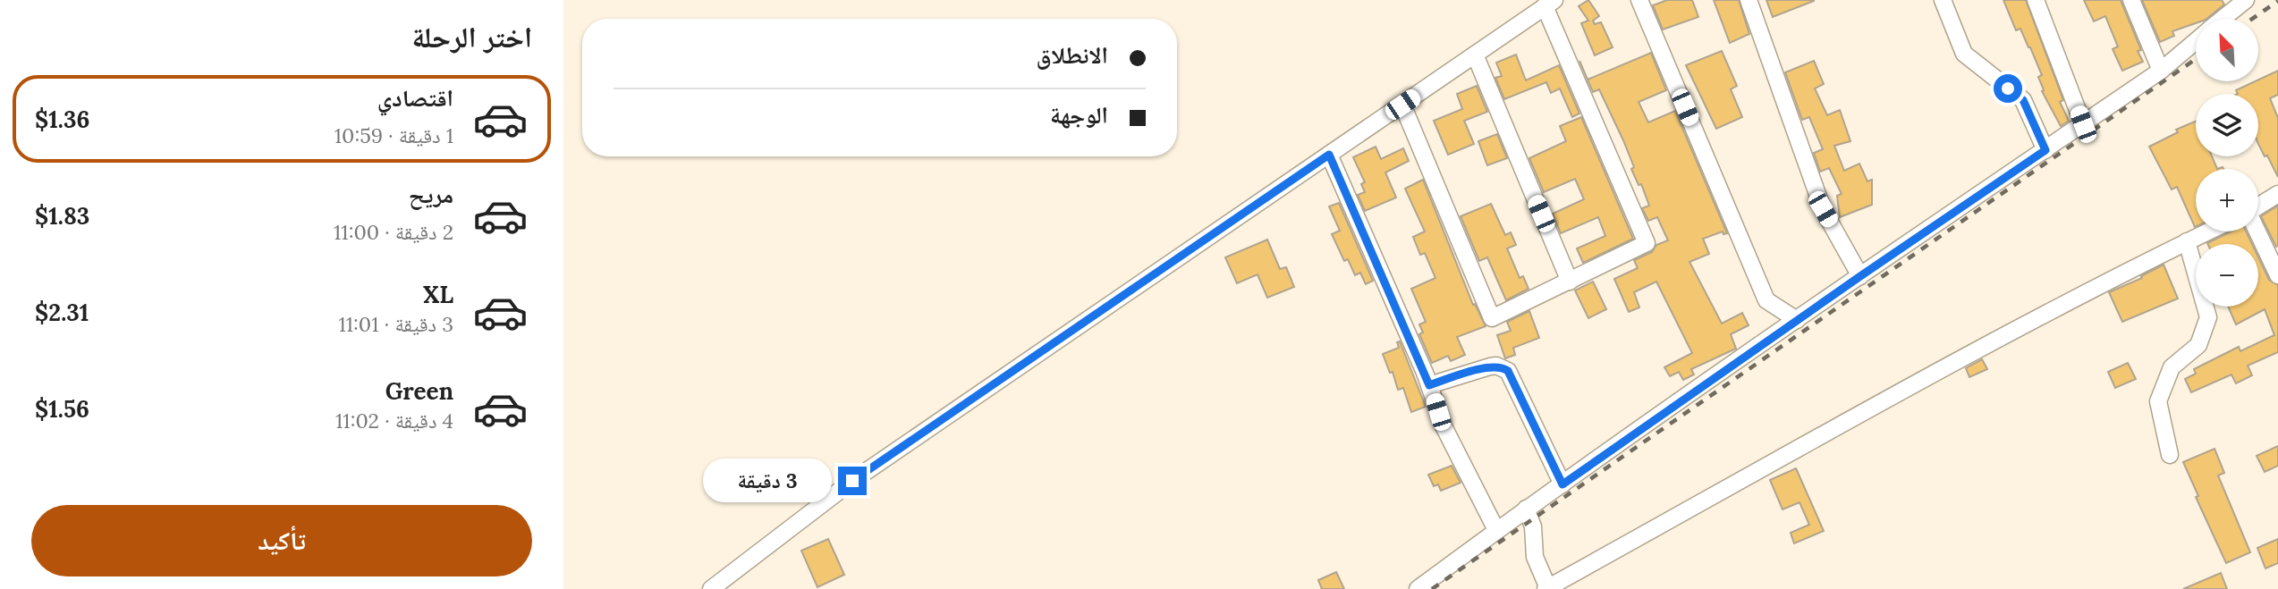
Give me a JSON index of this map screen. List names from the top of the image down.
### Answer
{
  "north": "top left",
  "page": {
    "heading": "اختر الرحلة",
    "map_buttons": ["+", "−"],
    "banner": ["الانطلاق", "الوجهة"],
    "list": [
      {
        "name": "اقتصادي",
        "note": "1 دقيقة · 10:59",
        "value": "$1.36"
      },
      {
        "name": "مريح",
        "note": "2 دقيقة · 11:00",
        "value": "$1.83"
      },
      {
        "name": "XL",
        "note": "3 دقيقة · 11:01",
        "value": "$2.31"
      },
      {
        "name": "Green",
        "note": "4 دقيقة · 11:02",
        "value": "$1.56"
      }
    ],
    "bubble": "3 دقيقة",
    "buttons": "تأكيد"
  }
}
